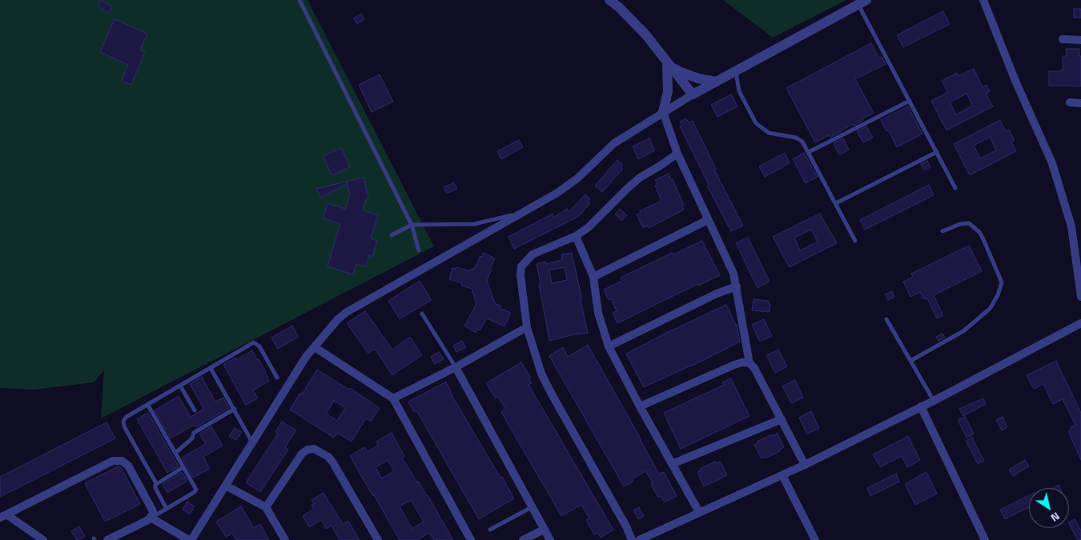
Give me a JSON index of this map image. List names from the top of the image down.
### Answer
{
  "north": "bottom right"
}
